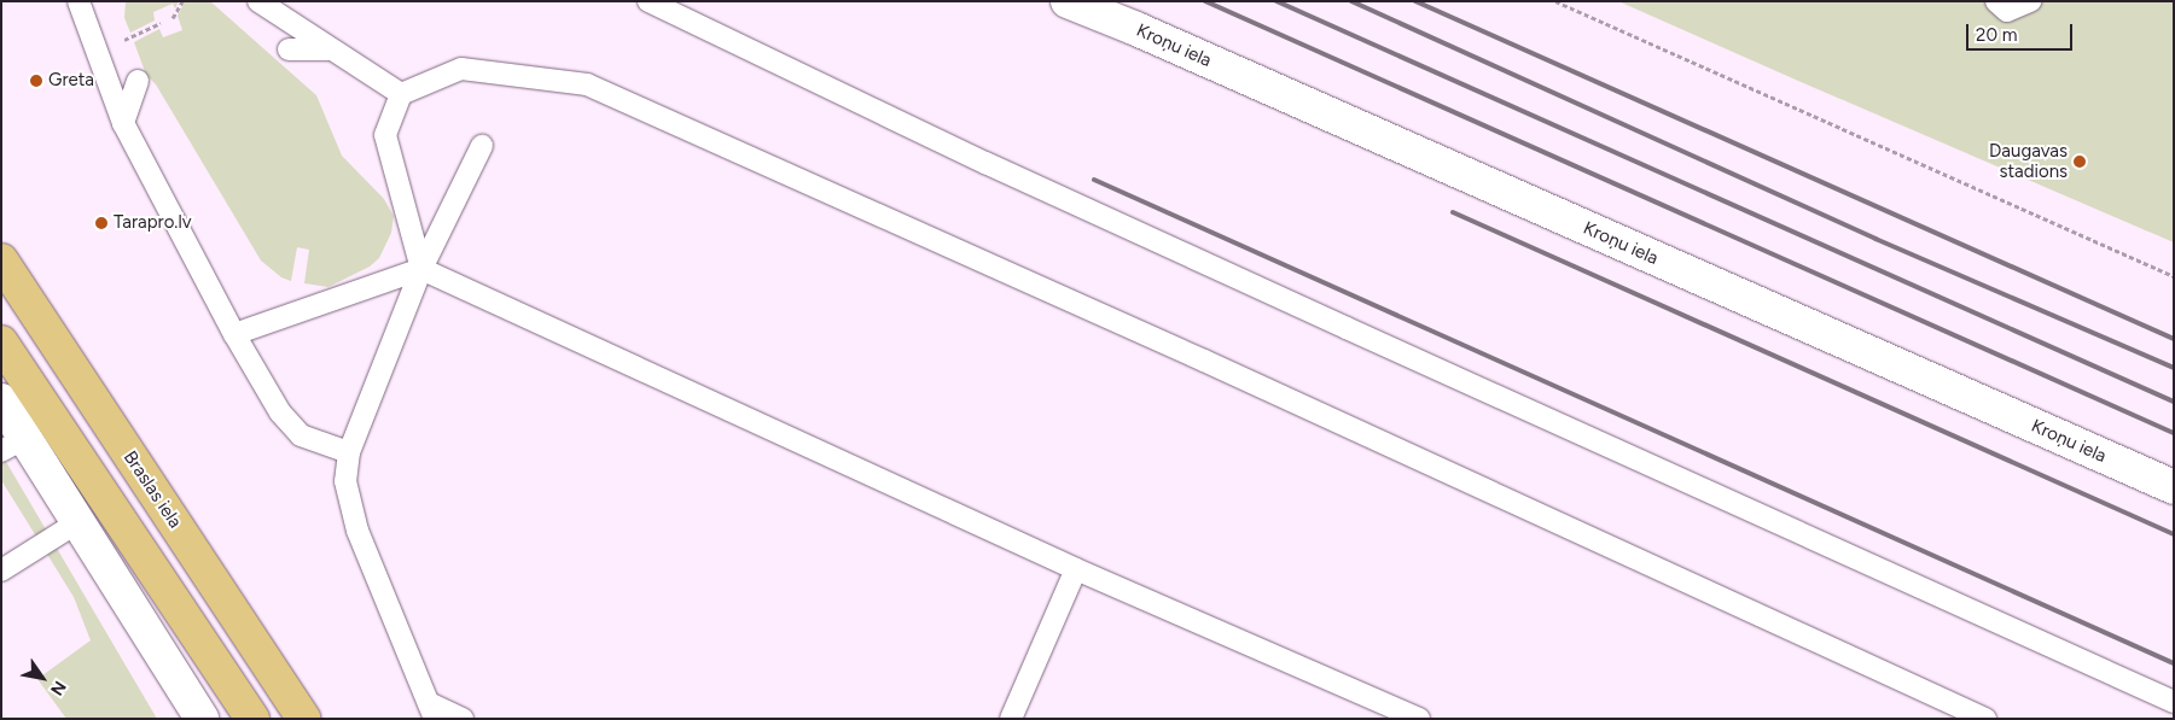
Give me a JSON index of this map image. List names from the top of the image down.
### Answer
{
  "streets": {
    "main road": ["Braslas iela"],
    "street": ["Kroņu iela"]
  },
  "places": ["Greta", "Daugavas stadions", "Tarapro.lv"],
  "scale_bar": "20 m",
  "north": "bottom right"
}
